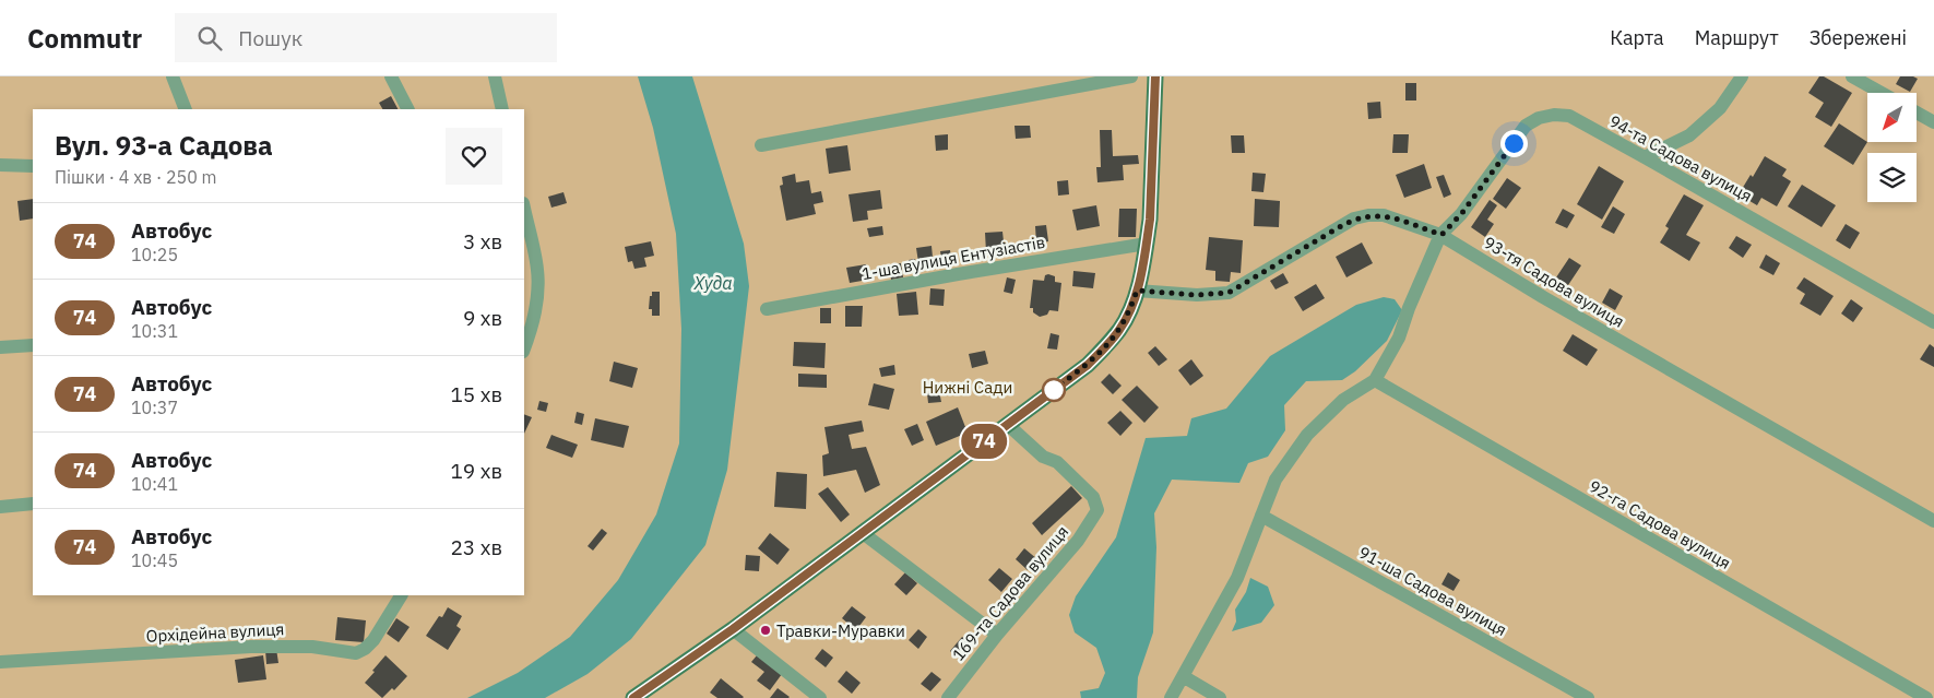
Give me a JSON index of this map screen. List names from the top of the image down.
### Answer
{
  "streets": {
    "street": [
      "94-та Садова вулиця",
      "1-ша вулиця Ентузіастів",
      "93-тя Садова вулиця",
      "92-га Садова вулиця",
      "91-ша Садова вулиця",
      "169-та Садова вулиця",
      "Орхідейна вулиця"
    ]
  },
  "crossings": [
    ["94-та Садова вулиця", "93-тя Садова вулиця"],
    ["94-та Садова вулиця", "92-га Садова вулиця"]
  ],
  "water": ["Худа"],
  "parks": ["Нижні Сади"],
  "places": ["Травки-Муравки"],
  "lines": ["bus line 74"],
  "north": "bottom left",
  "page": {
    "header": "Commutr",
    "search": "Пошук",
    "nav": ["Карта", "Маршрут", "Збережені"],
    "on_map": "74",
    "heading": ["Вул. 93-а Садова", "Пішки · 4 хв · 250 m"],
    "list": [
      {
        "mark": "74",
        "name": "Автобус",
        "note": "10:25",
        "value": "3 хв"
      },
      {
        "mark": "74",
        "name": "Автобус",
        "note": "10:31",
        "value": "9 хв"
      },
      {
        "mark": "74",
        "name": "Автобус",
        "note": "10:37",
        "value": "15 хв"
      },
      {
        "mark": "74",
        "name": "Автобус",
        "note": "10:41",
        "value": "19 хв"
      },
      {
        "mark": "74",
        "name": "Автобус",
        "note": "10:45",
        "value": "23 хв"
      }
    ]
  }
}
